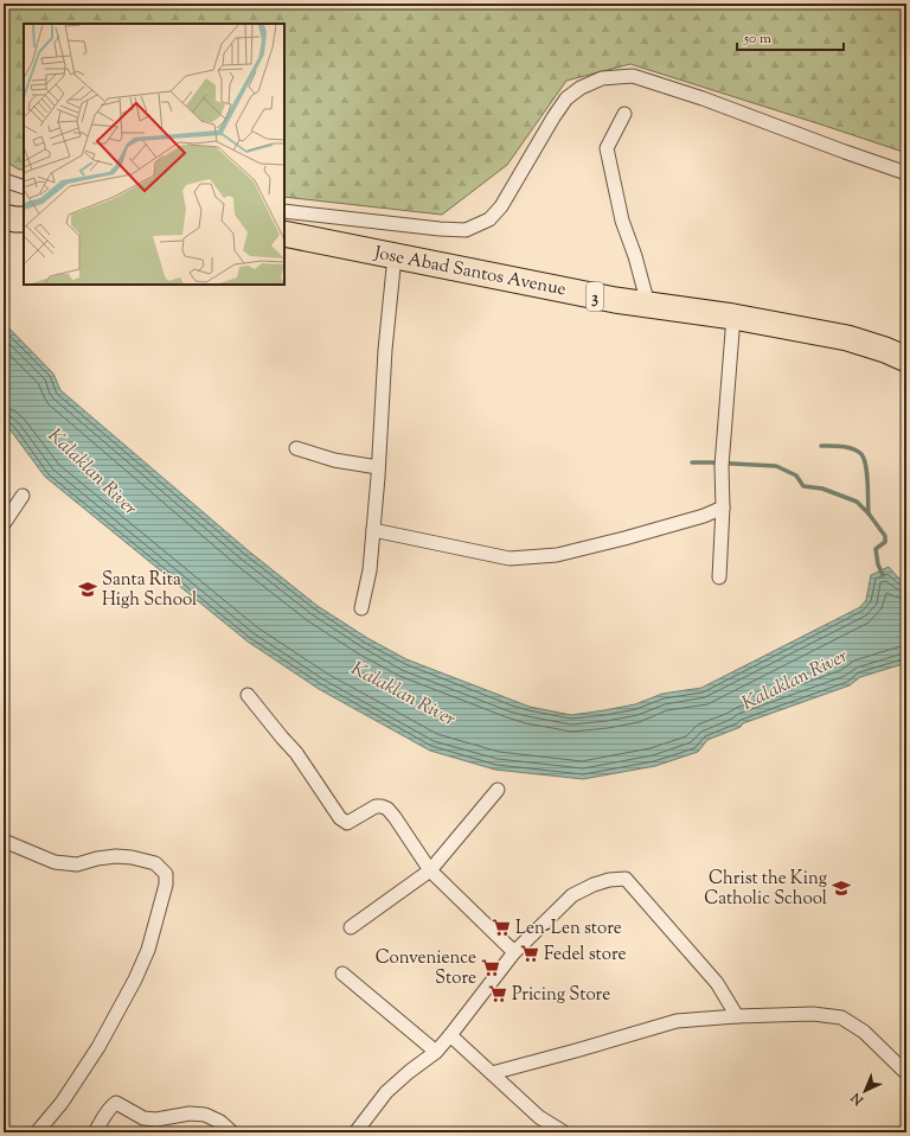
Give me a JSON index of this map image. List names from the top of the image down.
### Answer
{
  "streets": {
    "highway": ["Jose Abad Santos Avenue", "3"]
  },
  "water": ["Kalaklan River"],
  "places": {
    "school or university": ["Santa Rita High School", "Christ the King Catholic School"],
    "supermarket": [
      "Len-Len store",
      "Fedel store",
      "Convenience Store",
      "Pricing Store"
    ]
  },
  "scale_bar": "50 m",
  "north": "bottom left"
}
